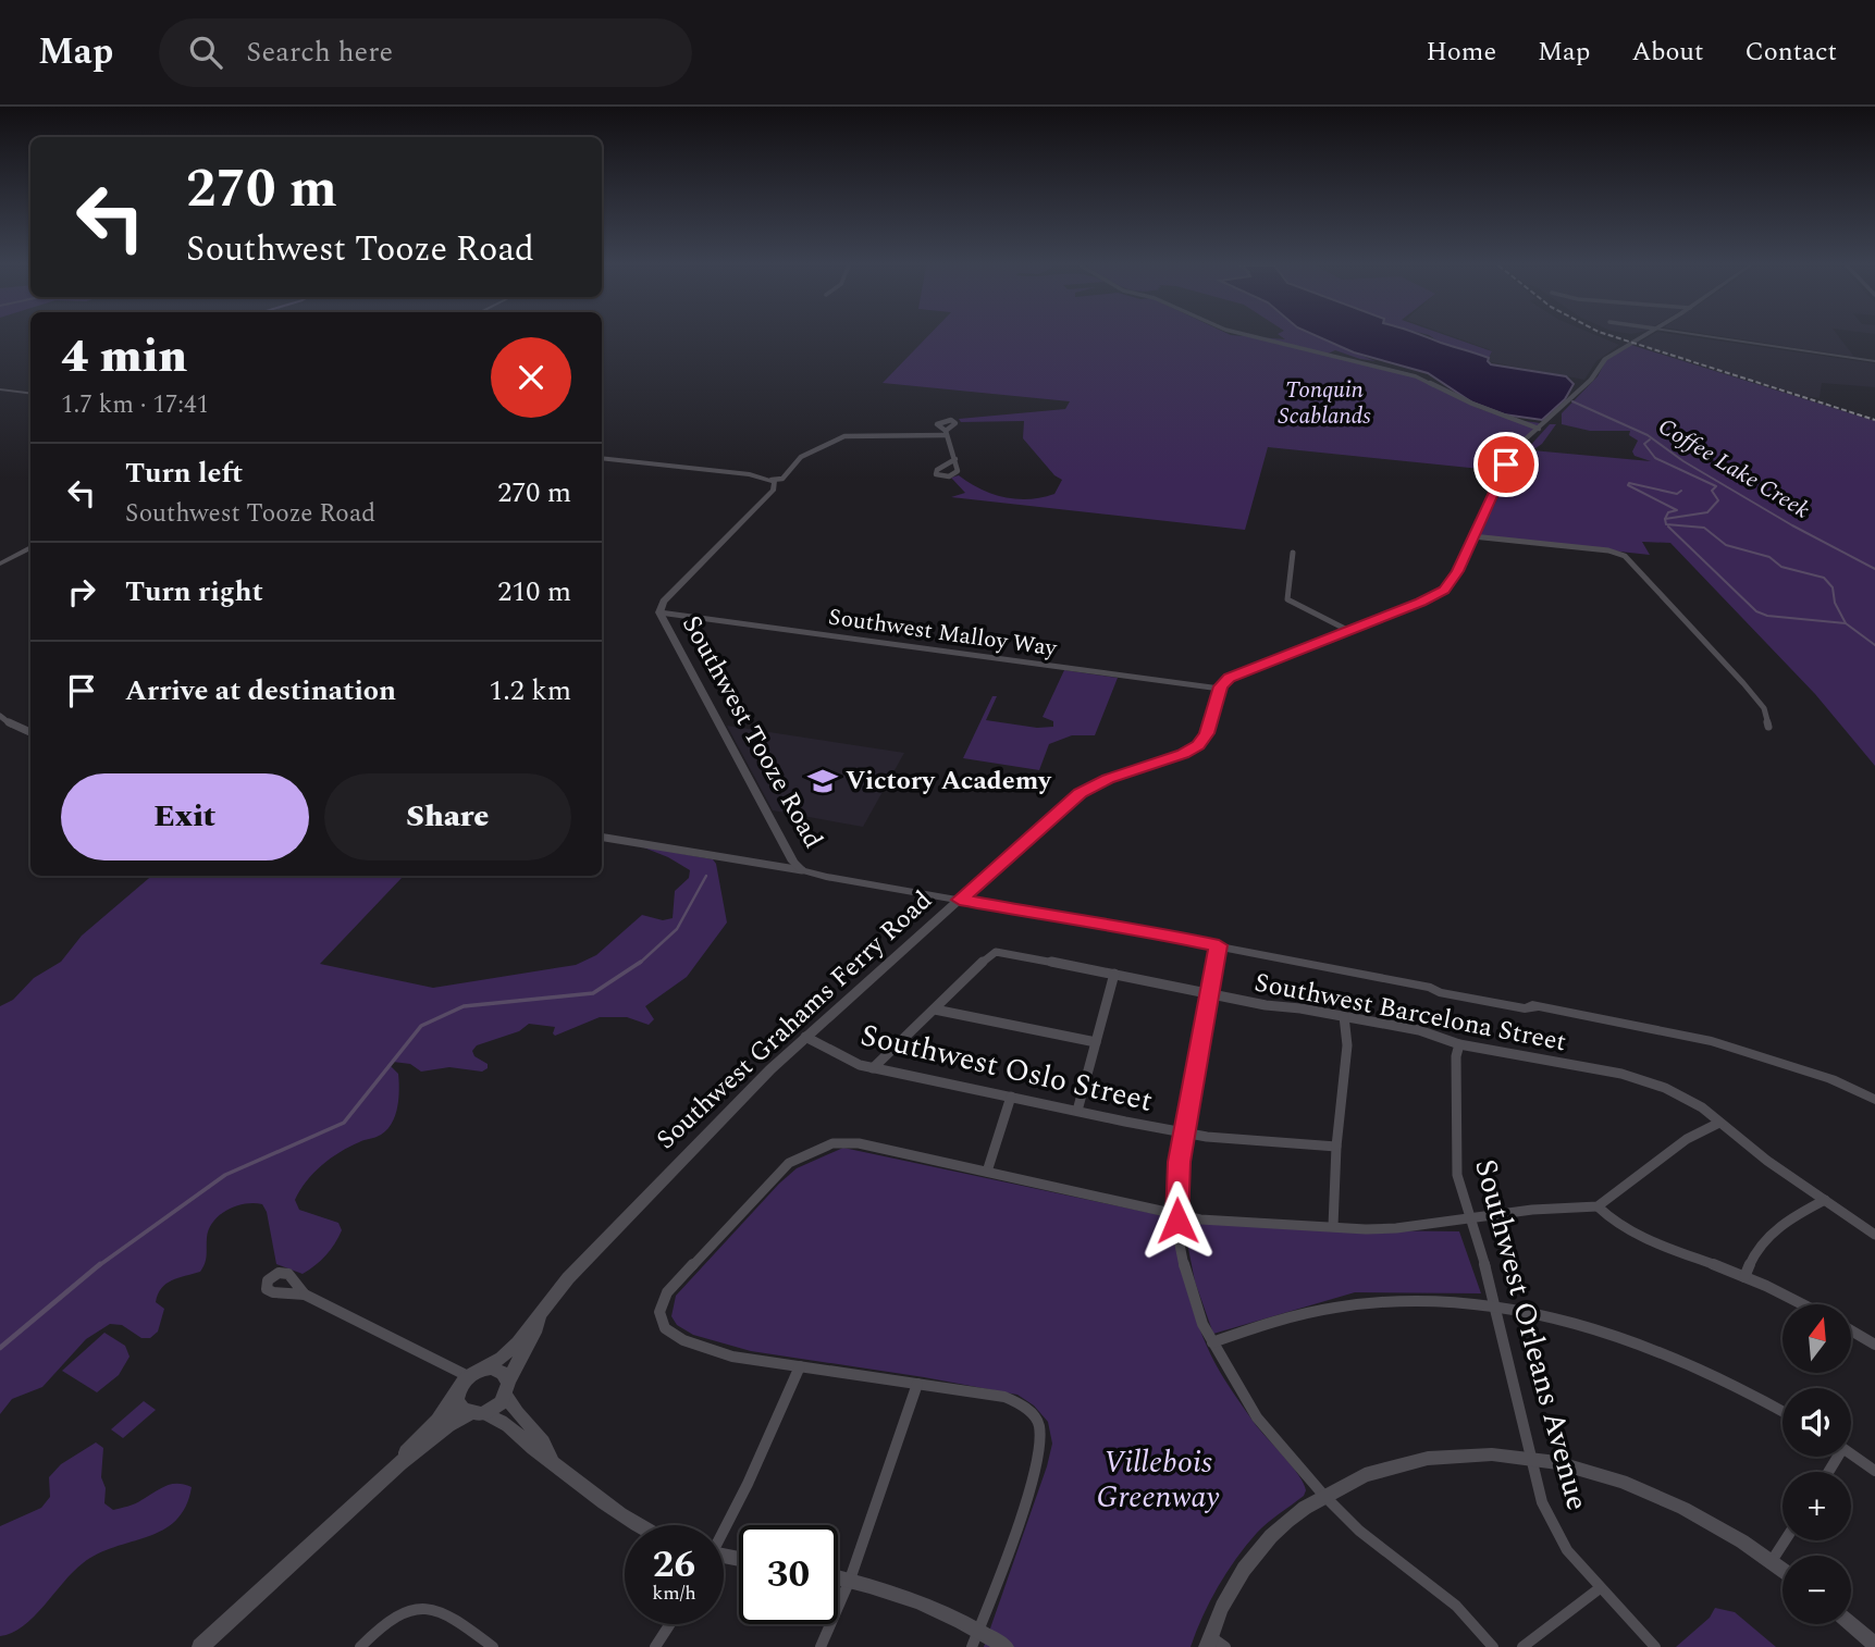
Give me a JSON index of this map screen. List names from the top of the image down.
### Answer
{
  "streets": {
    "main road": ["Southwest Tooze Road", "Southwest Grahams Ferry Road"],
    "street": [
      "Southwest Malloy Way",
      "Southwest Barcelona Street",
      "Southwest Oslo Street",
      "Southwest Orleans Avenue"
    ]
  },
  "crossings": [
    ["Southwest Malloy Way", "Southwest Tooze Road"],
    ["Southwest Malloy Way", "Southwest Grahams Ferry Road"],
    ["Southwest Tooze Road", "Southwest Grahams Ferry Road"],
    ["Southwest Barcelona Street", "Southwest Orleans Avenue"],
    ["Southwest Grahams Ferry Road", "Southwest Oslo Street"]
  ],
  "water": ["Coffee Lake Creek"],
  "parks": ["Tonquin Scablands", "Villebois Greenway"],
  "places": {
    "school or university": ["Victory Academy"]
  },
  "north": "top",
  "page": {
    "header": "Map",
    "search": "Search here",
    "nav": [
      "Home",
      "Map",
      "About",
      "Contact"
    ],
    "turn": ["270 m", "Southwest Tooze Road"],
    "heading": ["4 min", "1.7 km · 17:41"],
    "list": [
      {
        "name": "Turn left",
        "note": "Southwest Tooze Road",
        "value": "270 m"
      },
      {
        "name": "Turn right",
        "value": "210 m"
      },
      {
        "name": "Arrive at destination",
        "value": "1.2 km"
      }
    ],
    "buttons": ["Exit", "Share"],
    "map_buttons": ["+", "−"],
    "speed": "26 km/h",
    "limit": "30"
  }
}
